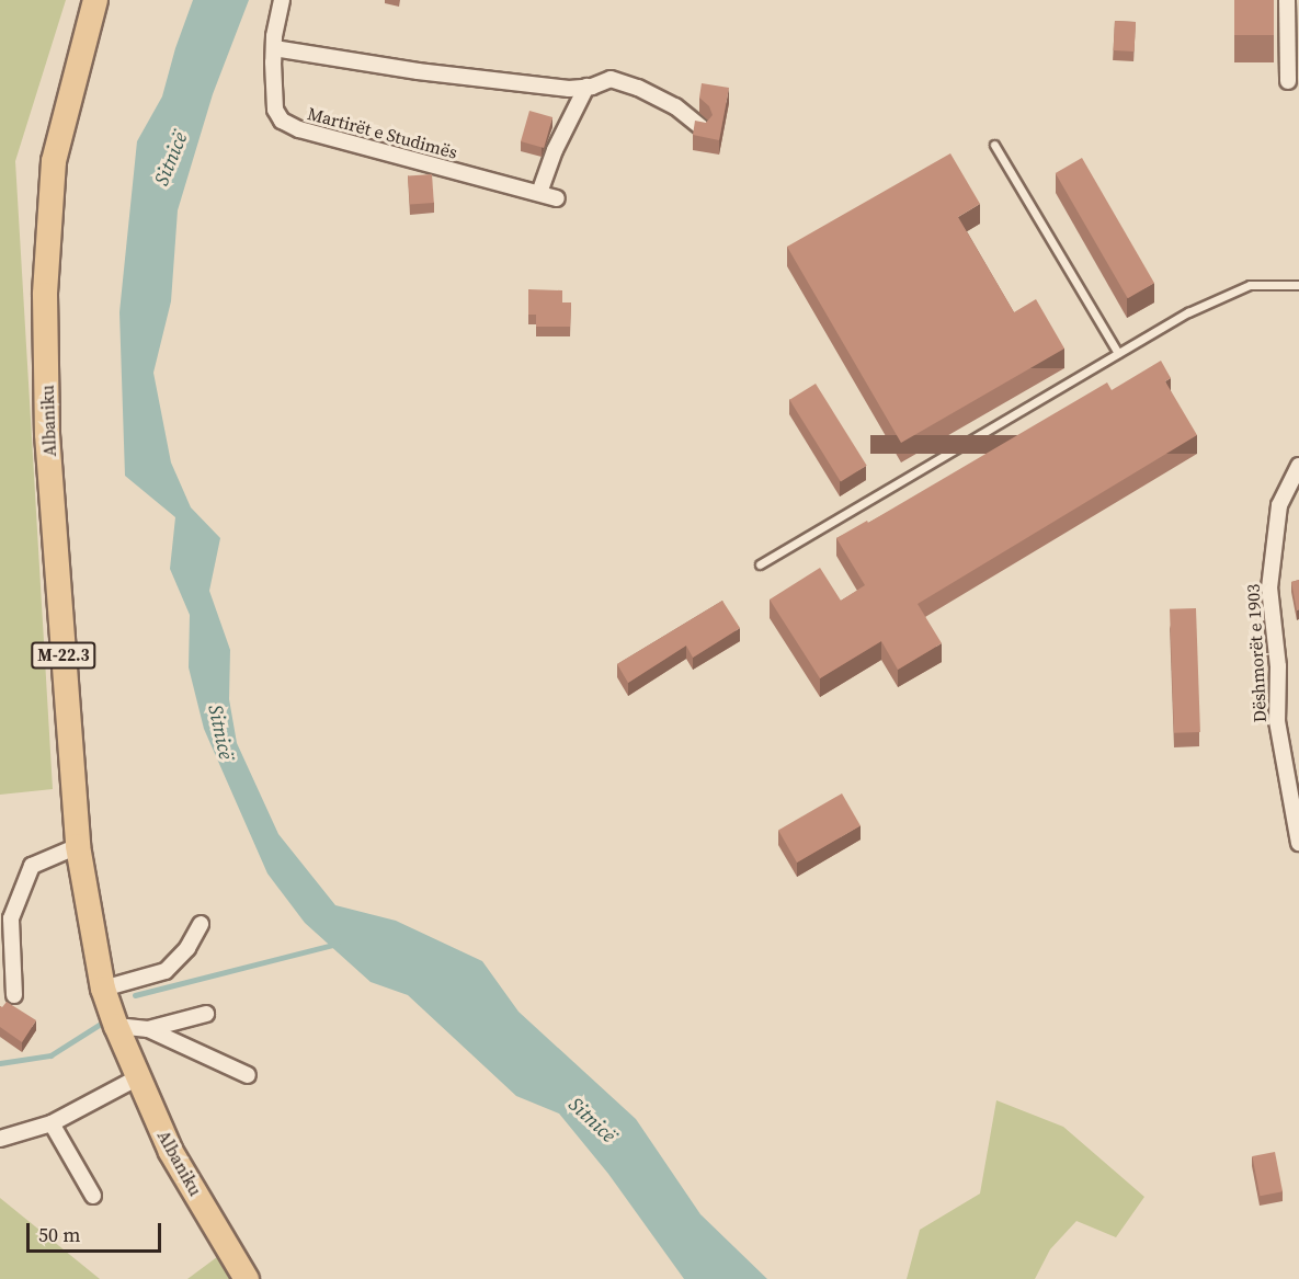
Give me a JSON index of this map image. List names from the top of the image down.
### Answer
{
  "streets": {
    "main road": ["Albaniku", "M-22.3"],
    "street": ["Martirët e Studimës", "Dëshmorët e 1903"]
  },
  "water": ["Sitnicë"],
  "scale_bar": "50 m"
}
